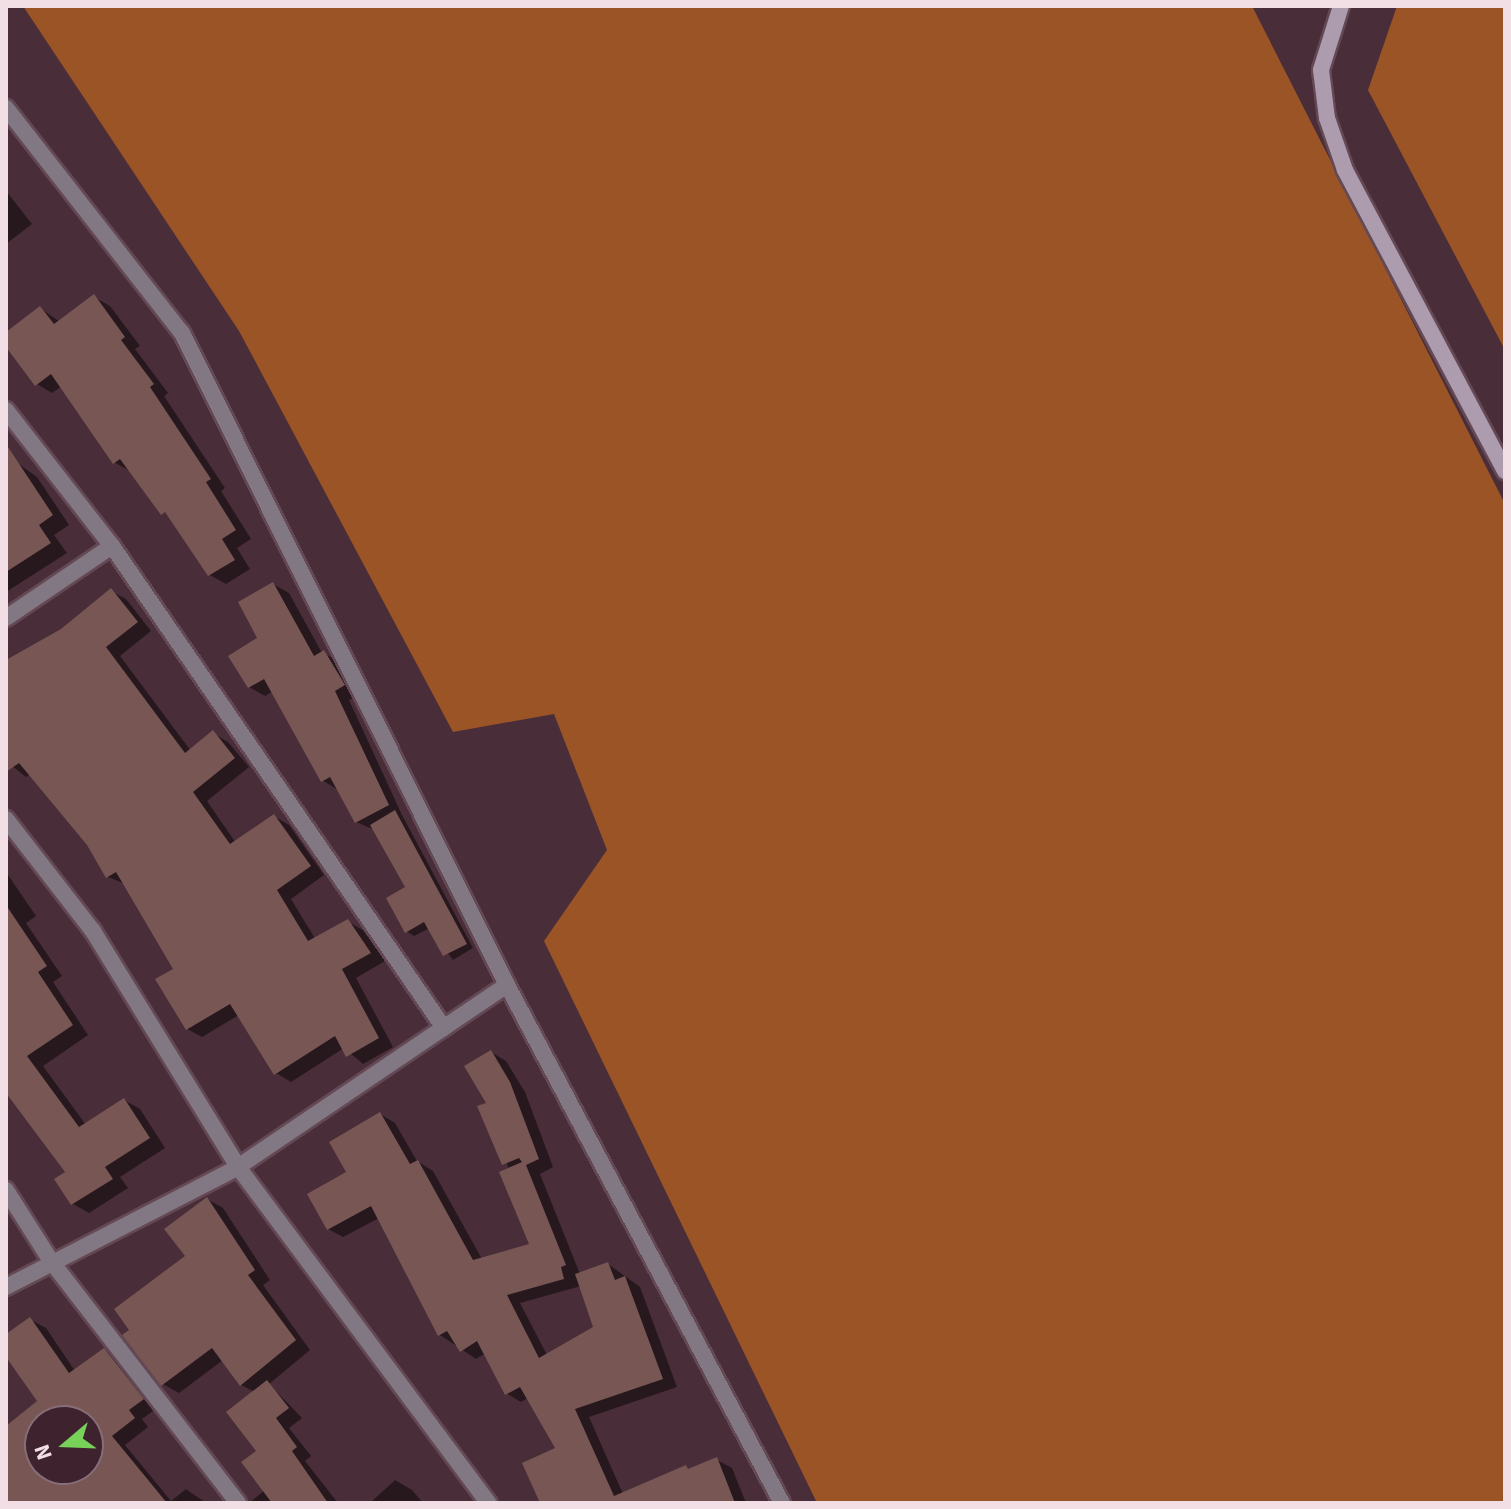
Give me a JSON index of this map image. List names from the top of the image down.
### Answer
{
  "north": "left"
}
